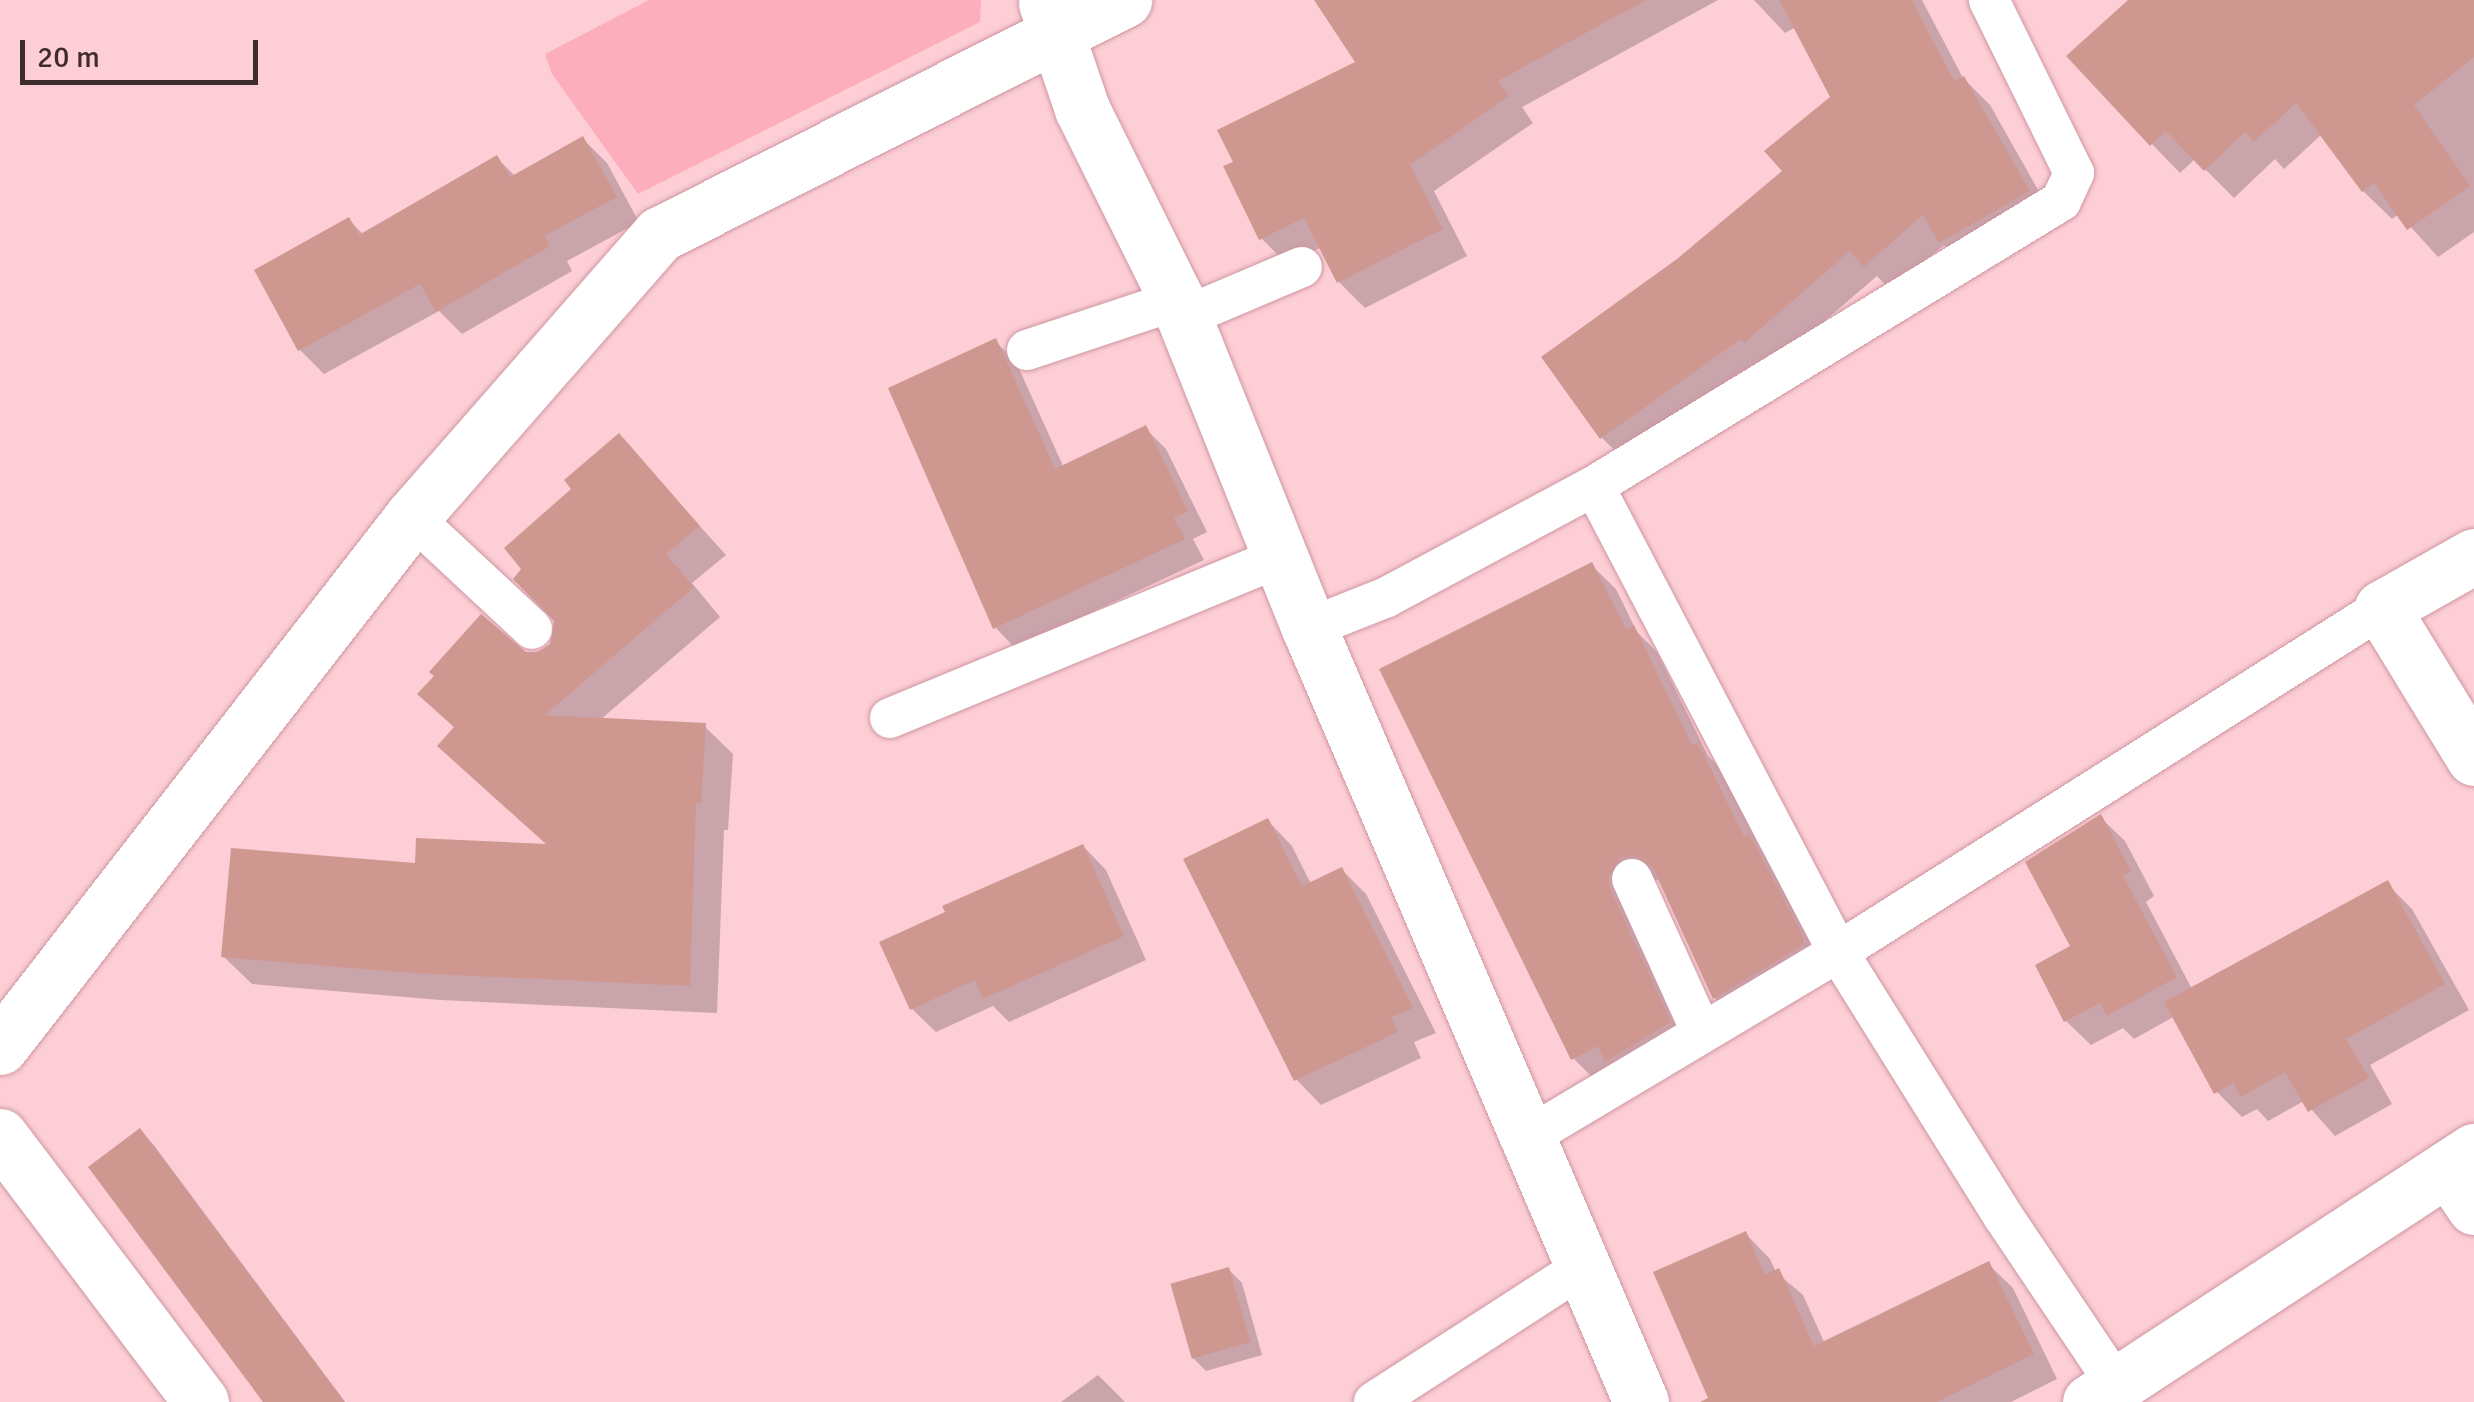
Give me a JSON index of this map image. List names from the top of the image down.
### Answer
{
  "scale_bar": "20 m"
}
